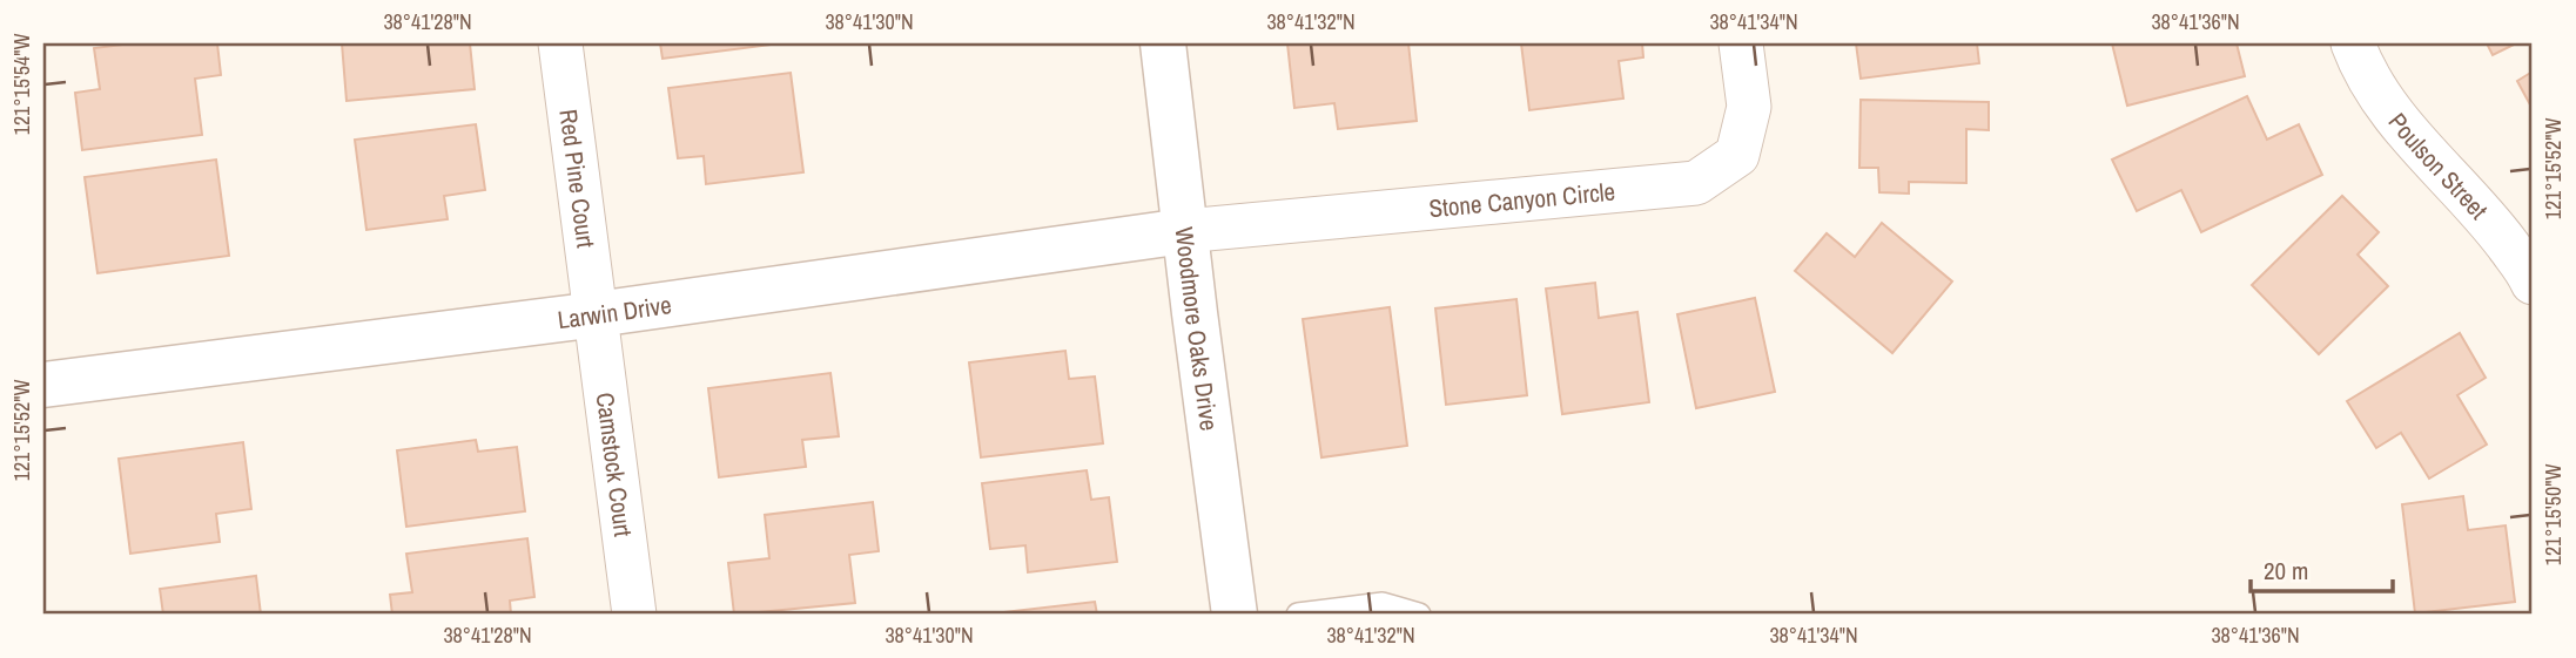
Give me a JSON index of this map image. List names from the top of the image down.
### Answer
{
  "streets": {
    "street": [
      "Poulson Street",
      "Red Pine Court",
      "Stone Canyon Circle",
      "Larwin Drive",
      "Woodmore Oaks Drive",
      "Camstock Court"
    ]
  },
  "crossings": [
    ["Red Pine Court", "Larwin Drive"],
    ["Red Pine Court", "Camstock Court"],
    ["Stone Canyon Circle", "Larwin Drive"],
    ["Stone Canyon Circle", "Woodmore Oaks Drive"],
    ["Larwin Drive", "Woodmore Oaks Drive"],
    ["Larwin Drive", "Camstock Court"]
  ],
  "scale_bar": "20 m",
  "coordinates": [
    "38°41'28\"N",
    "38°41'30\"N",
    "38°41'32\"N",
    "38°41'34\"N",
    "38°41'36\"N",
    "121°15'54\"W",
    "121°15'52\"W",
    "121°15'50\"W"
  ]
}
